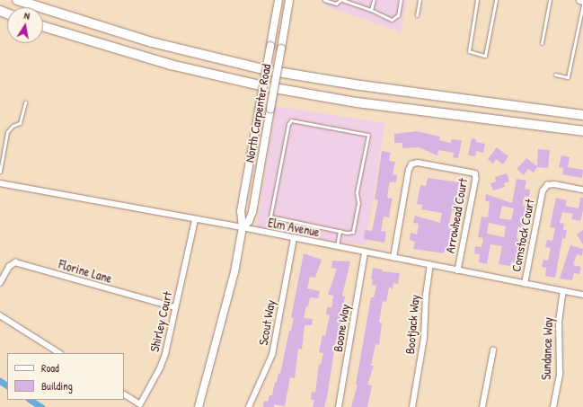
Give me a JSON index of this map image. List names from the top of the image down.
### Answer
{
  "streets": {
    "main road": ["North Carpenter Road"],
    "street": [
      "Arrowhead Court",
      "Elm Avenue",
      "Comstock Court",
      "Florine Lane",
      "Shirley Court",
      "Scout Way",
      "Bootjack Way",
      "Boone Way",
      "Sundance Way"
    ]
  },
  "crossings": [
    ["North Carpenter Road", "Elm Avenue"],
    ["Arrowhead Court", "Elm Avenue"],
    ["Elm Avenue", "Comstock Court"],
    ["Elm Avenue", "Shirley Court"],
    ["Elm Avenue", "Scout Way"],
    ["Elm Avenue", "Bootjack Way"],
    ["Elm Avenue", "Boone Way"],
    ["Elm Avenue", "Sundance Way"],
    ["Florine Lane", "Shirley Court"]
  ],
  "legend": ["Road", "Building"],
  "north": "top"
}
